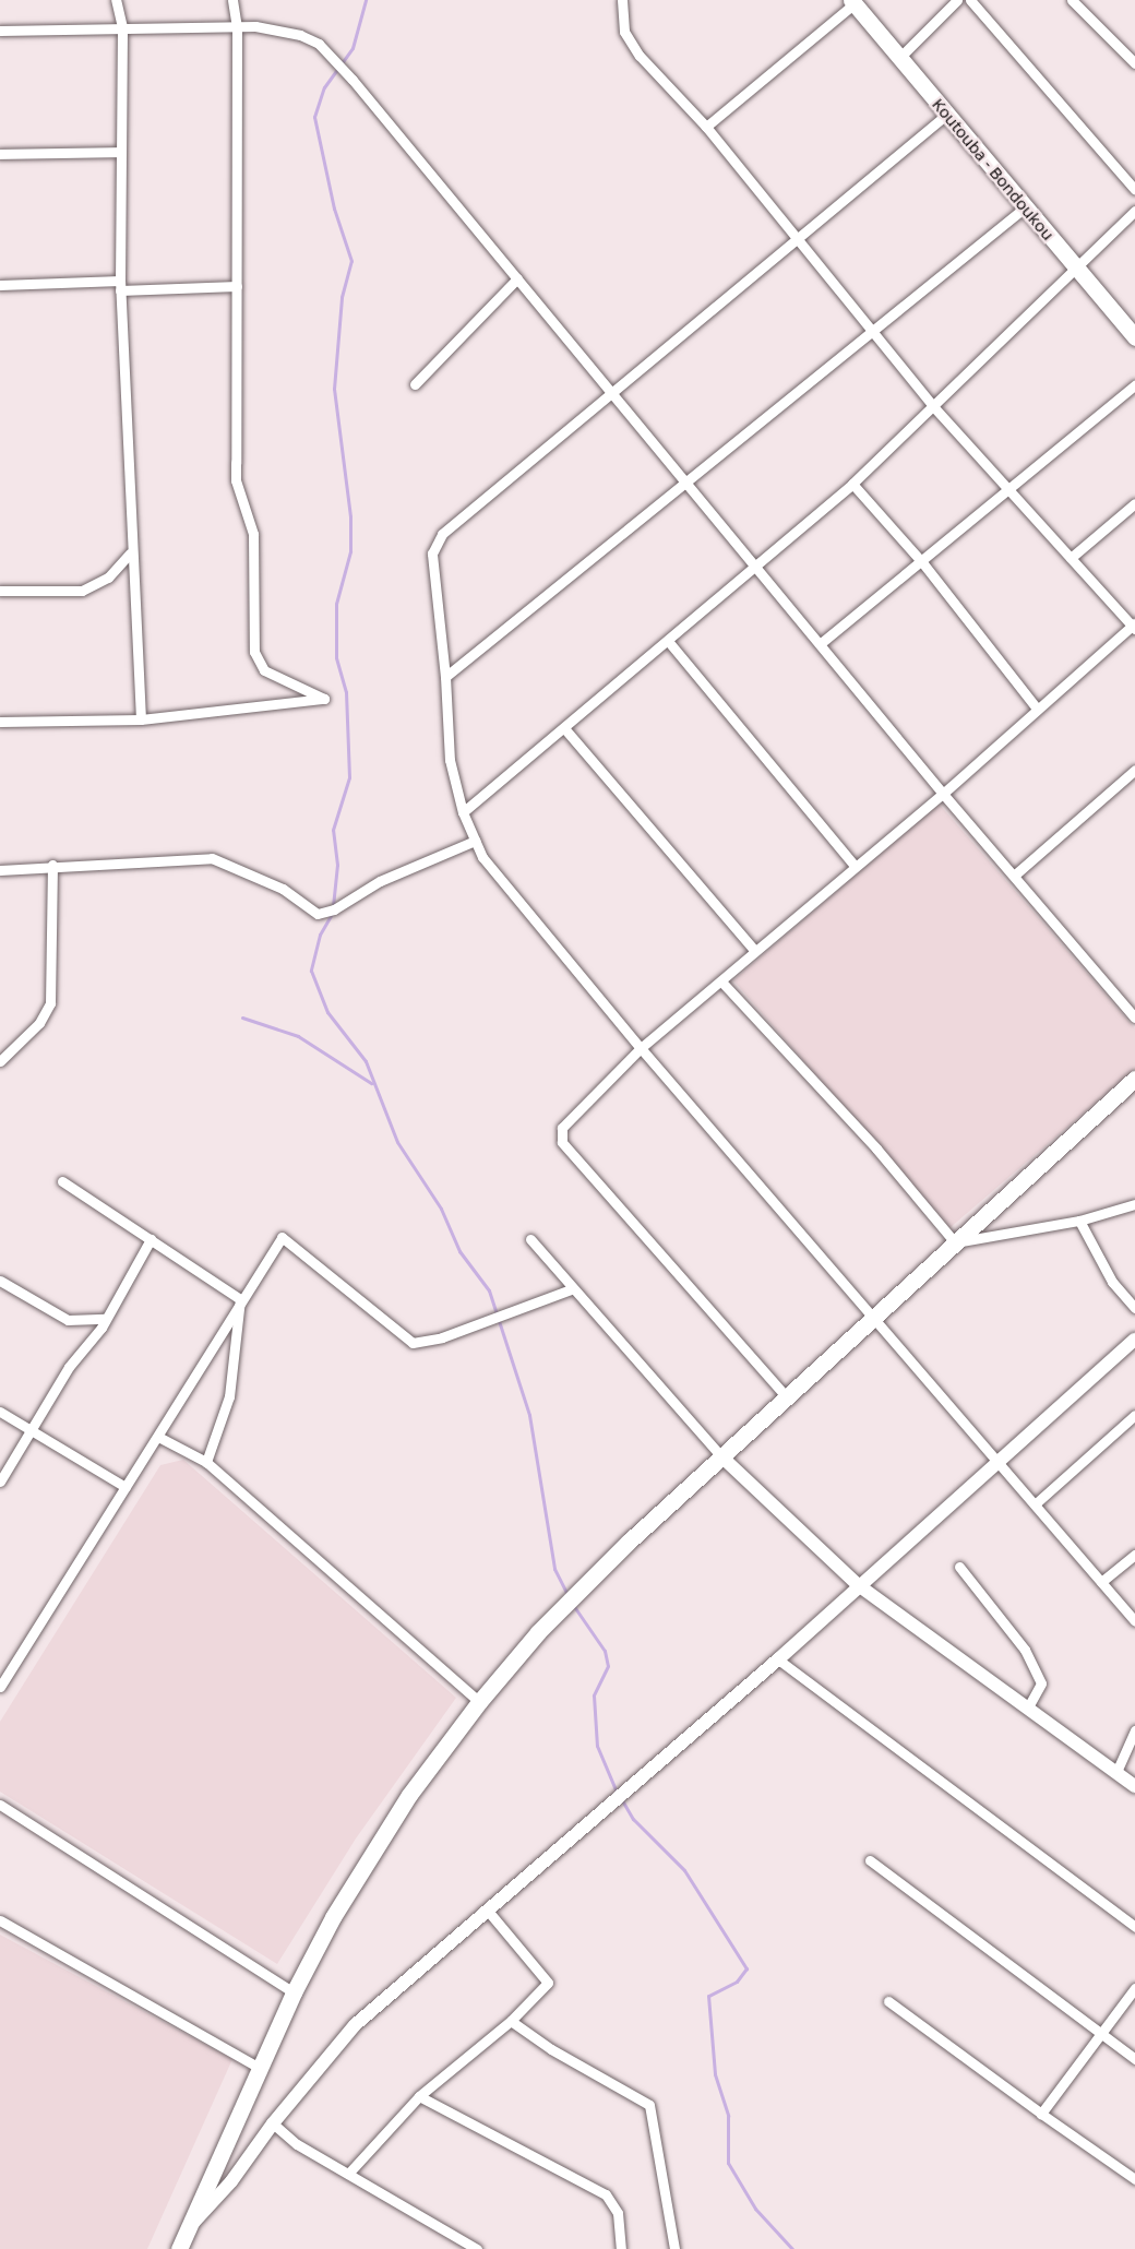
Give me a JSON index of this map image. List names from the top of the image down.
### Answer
{
  "streets": {
    "main road": ["Koutouba - Bondoukou"]
  }
}
